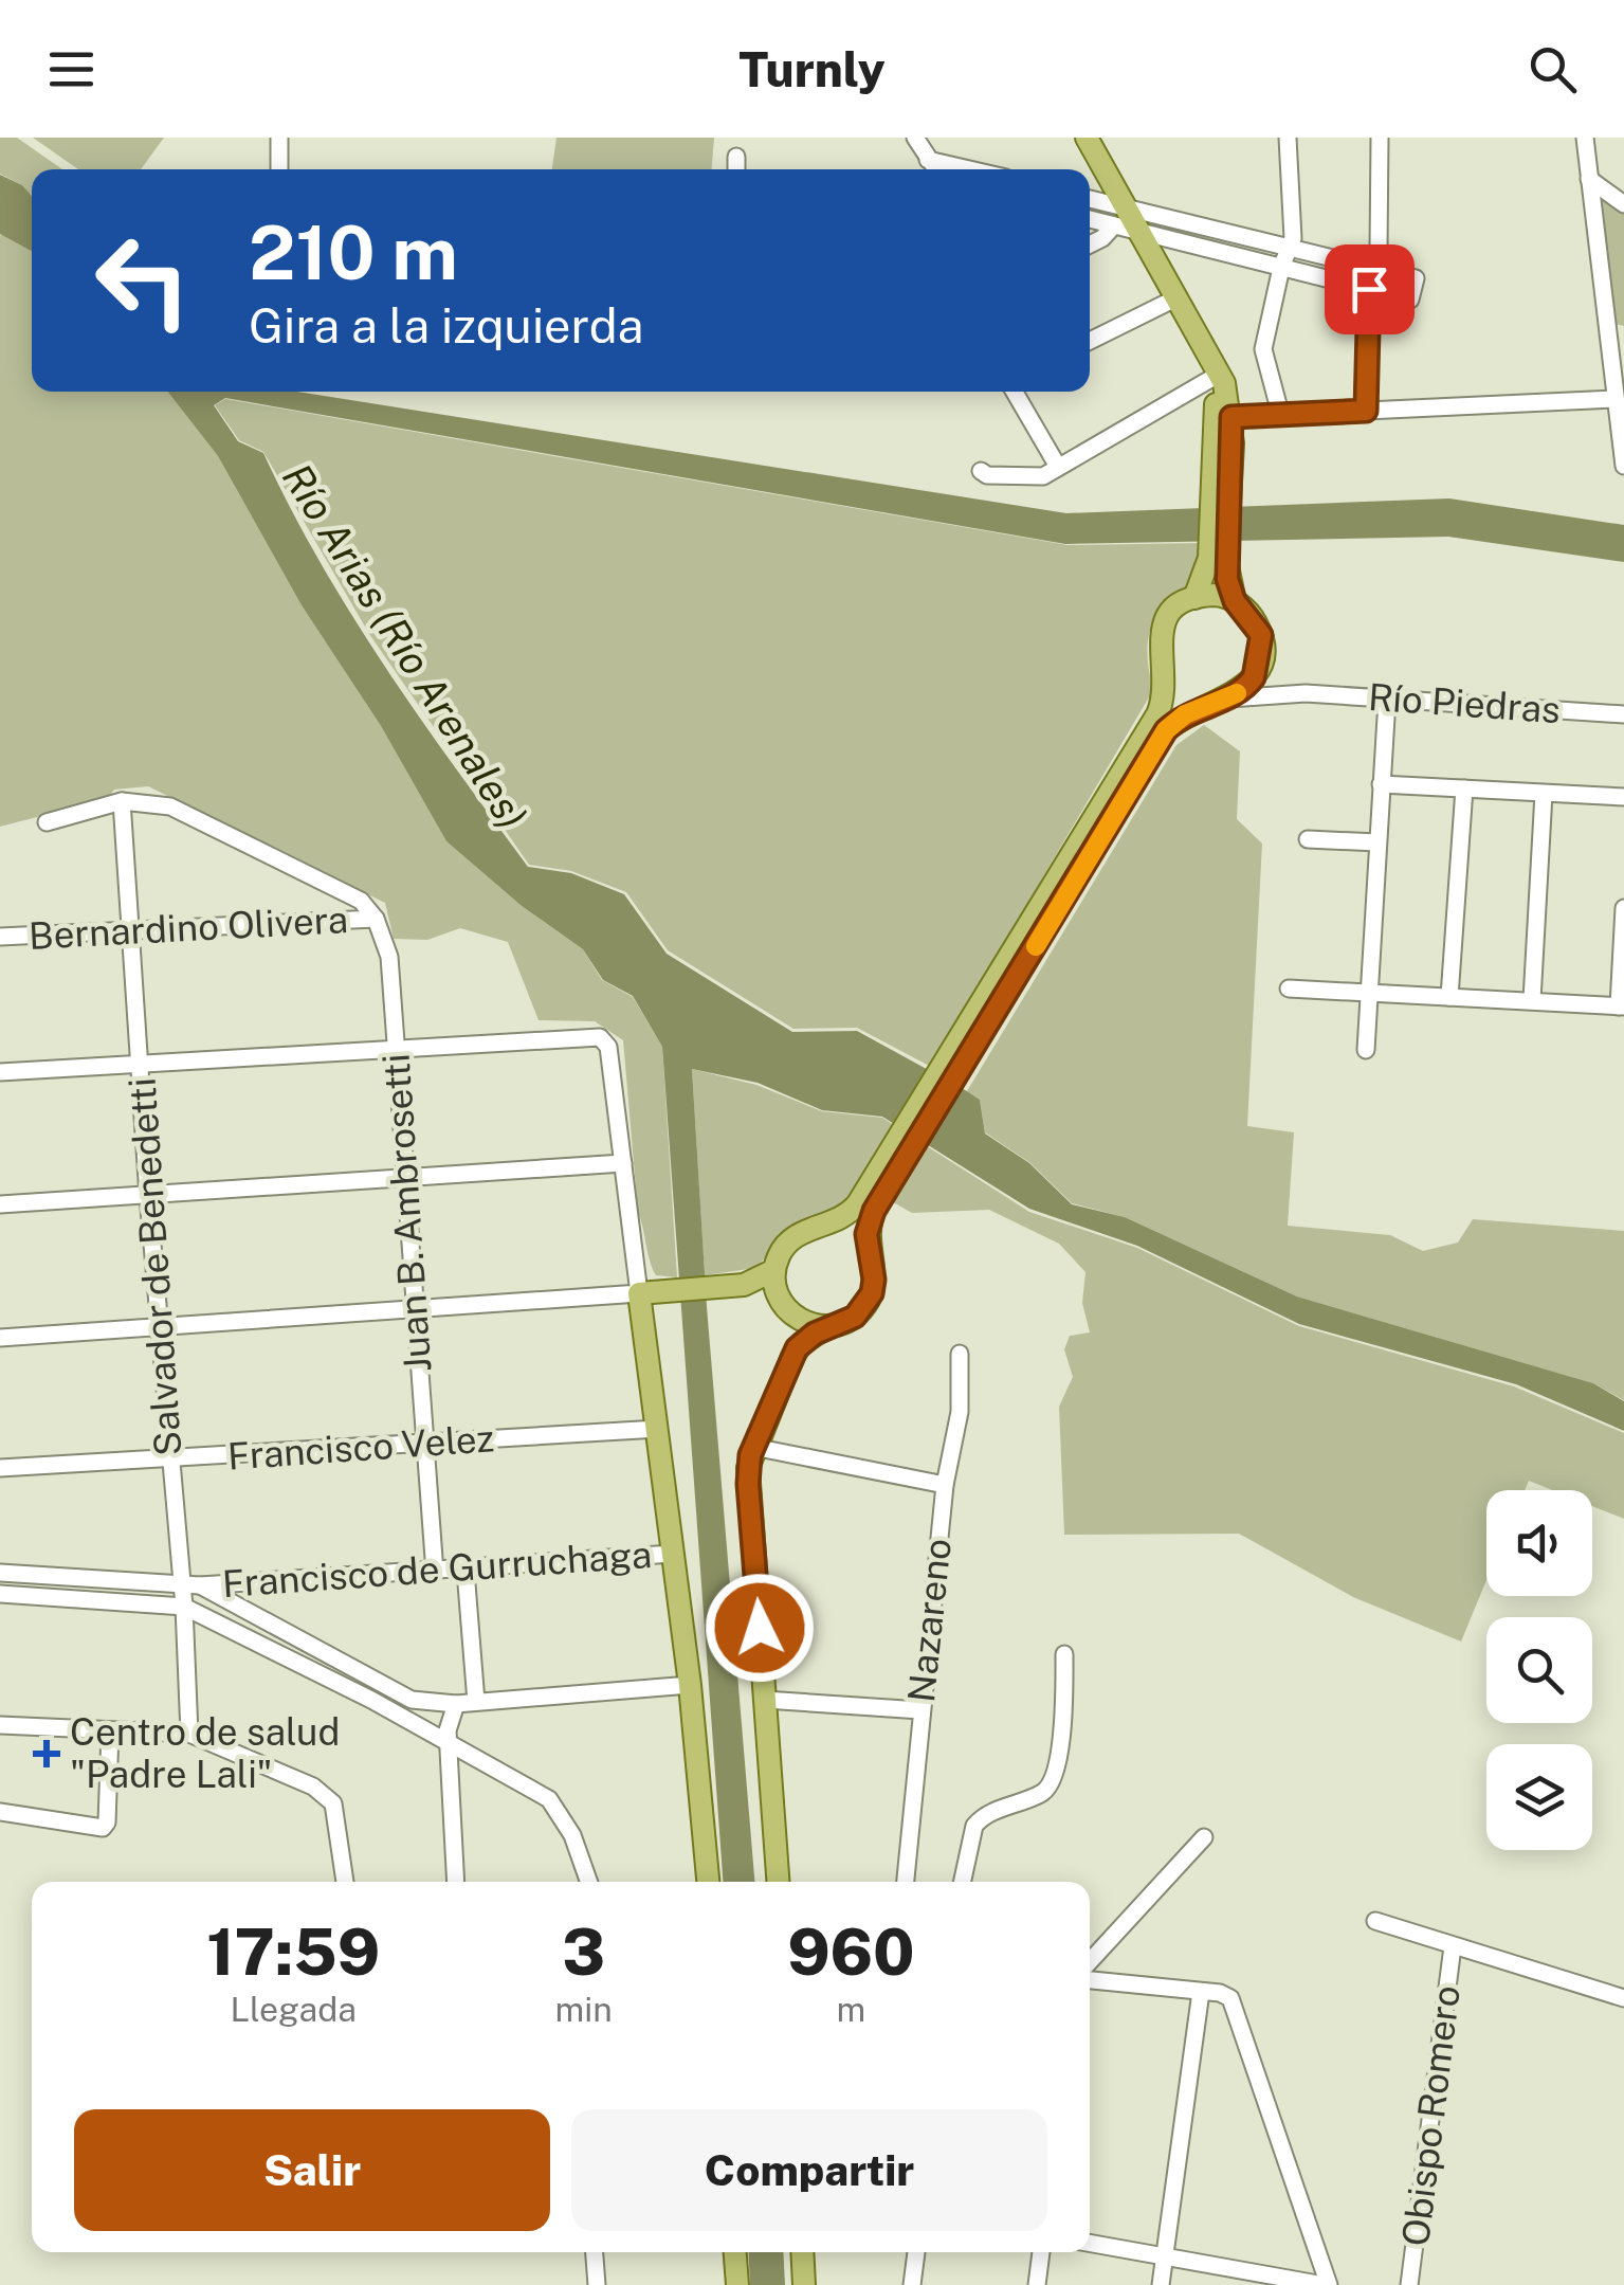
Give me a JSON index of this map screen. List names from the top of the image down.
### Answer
{
  "streets": {
    "street": [
      "Río Piedras",
      "Bernardino Olivera",
      "Juan B. Ambrosetti",
      "Salvador de Benedetti",
      "Francisco Velez",
      "Francisco de Gurruchaga",
      "Nazareno",
      "Obispo Romero"
    ]
  },
  "crossings": [
    ["Bernardino Olivera", "Juan B. Ambrosetti"],
    ["Bernardino Olivera", "Salvador de Benedetti"],
    ["Juan B. Ambrosetti", "Francisco Velez"],
    ["Juan B. Ambrosetti", "Francisco de Gurruchaga"],
    ["Salvador de Benedetti", "Francisco Velez"]
  ],
  "water": ["Río Arias (Río Arenales)"],
  "places": {
    "health": ["Centro de salud \"Padre Lali\""]
  },
  "page": {
    "header": "Turnly",
    "turn": ["210 m", "Gira a la izquierda"],
    "eta": [
      "17:59",
      "Llegada",
      "3",
      "min",
      "960",
      "m"
    ],
    "buttons": ["Salir", "Compartir"]
  }
}
